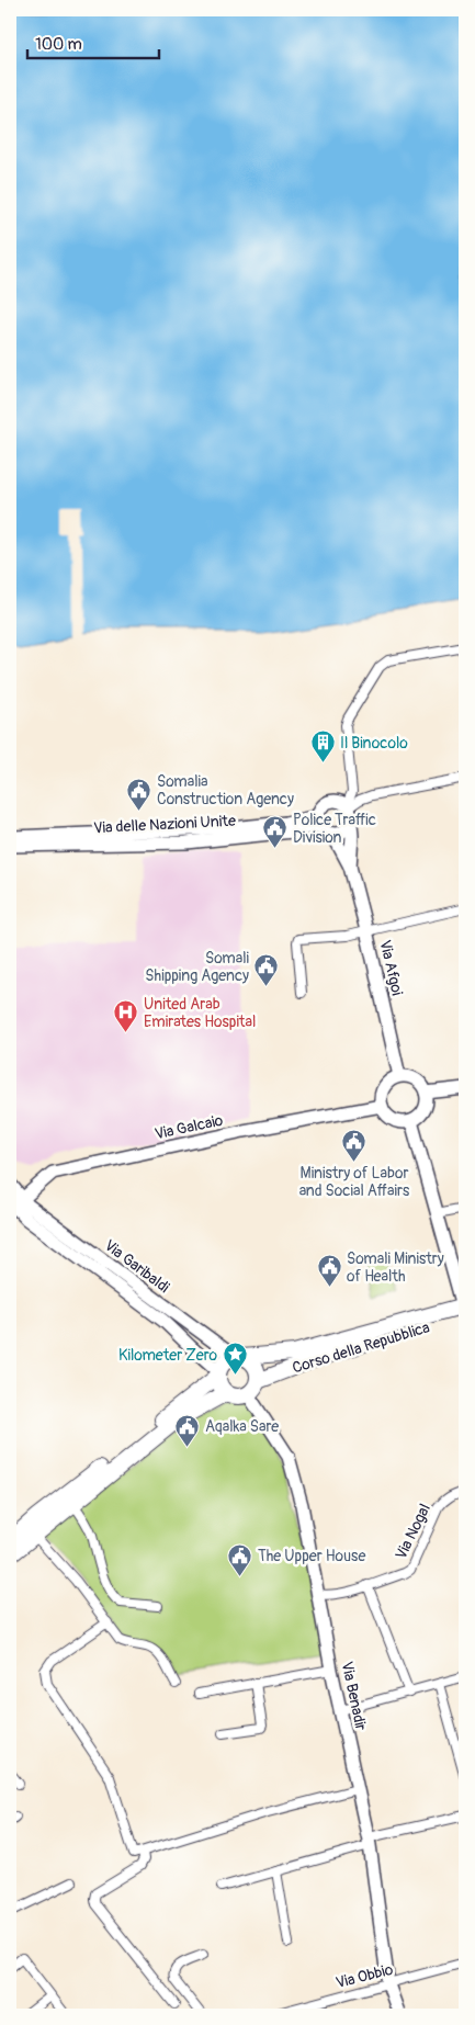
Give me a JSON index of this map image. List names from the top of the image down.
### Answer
{
  "streets": {
    "highway": ["Corso della Repubblica"],
    "street": [
      "Via delle Nazioni Unite",
      "Via Afgoi",
      "Via Galcaio",
      "Via Garibaldi",
      "Via Nogal",
      "Via Benadir",
      "Via Obbio"
    ]
  },
  "crossings": [
    ["Via Afgoi", "Via Galcaio"],
    ["Via Galcaio", "Via Garibaldi"],
    ["Via Garibaldi", "Corso della Repubblica"],
    ["Via Garibaldi", "Via Benadir"],
    ["Corso della Repubblica", "Via Benadir"],
    ["Via Nogal", "Via Benadir"],
    ["Via Benadir", "Via Obbio"]
  ],
  "places": {
    "building": ["Il Binocolo"],
    "public building": [
      "Somalia Construction Agency",
      "Police Traffic Division",
      "Somali Shipping Agency",
      "Ministry of Labor and Social Affairs",
      "Somali Ministry of Health",
      "Aqalka Sare",
      "The Upper House"
    ],
    "hospital": ["United Arab Emirates Hospital"],
    "place": ["Kilometer Zero"]
  },
  "scale_bar": "100 m"
}
